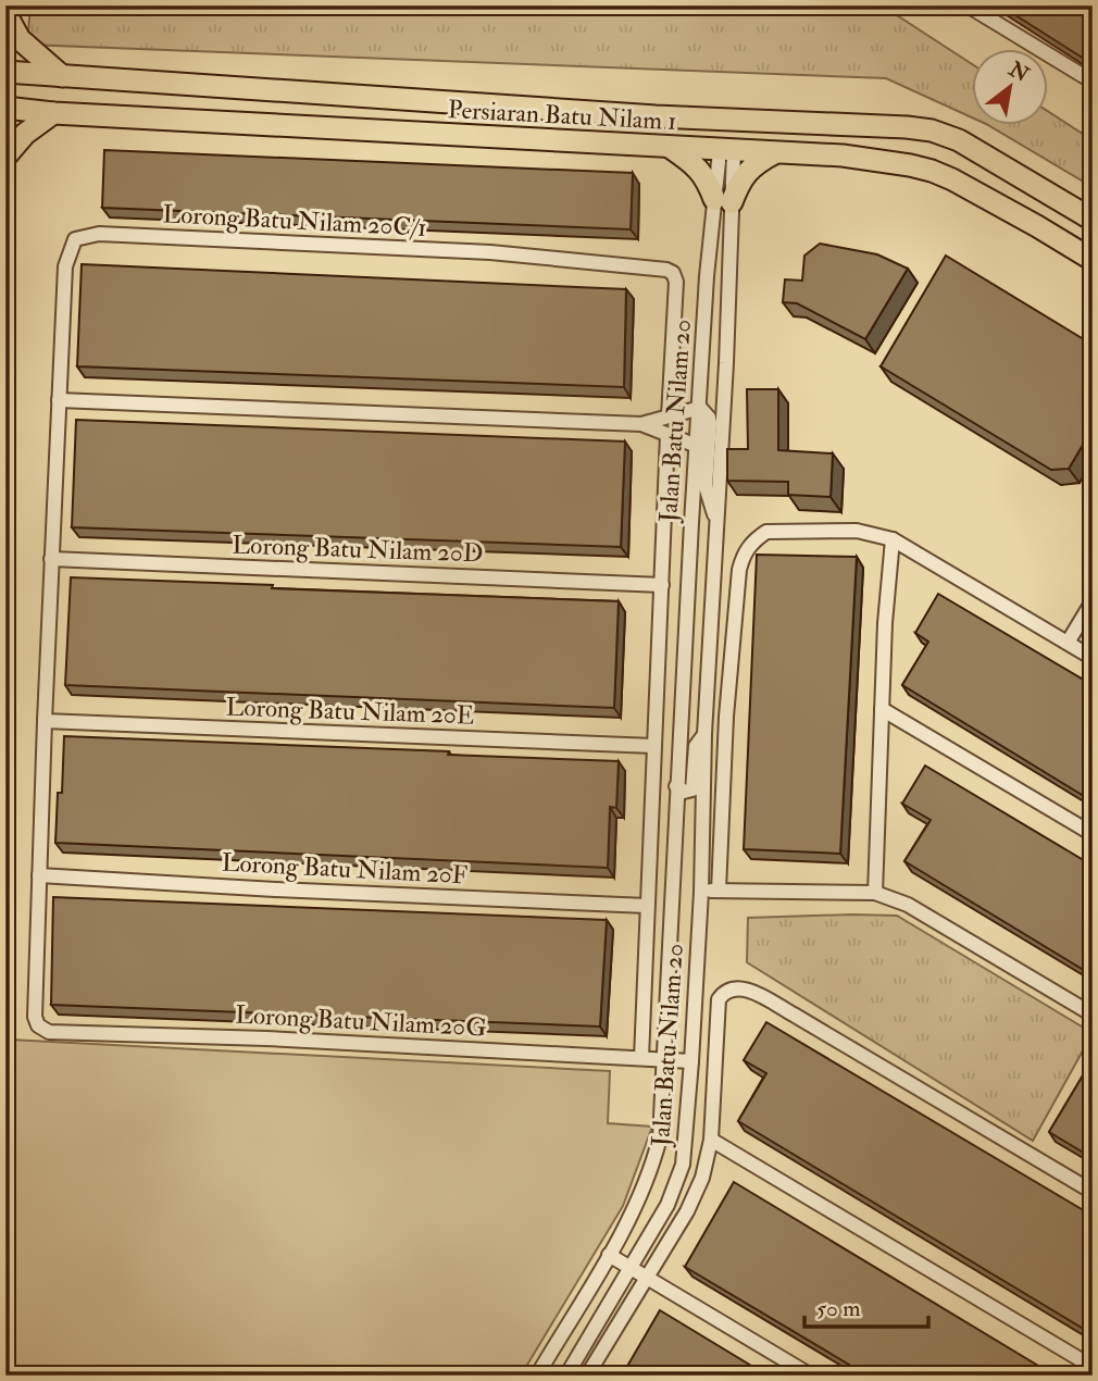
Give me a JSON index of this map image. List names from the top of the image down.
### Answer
{
  "streets": {
    "main road": ["Persiaran Batu Nilam 1"],
    "street": [
      "Lorong Batu Nilam 20C/1",
      "Jalan Batu Nilam 20",
      "Lorong Batu Nilam 20D",
      "Lorong Batu Nilam 20E",
      "Lorong Batu Nilam 20F",
      "Lorong Batu Nilam 20G"
    ]
  },
  "crossings": [
    ["Persiaran Batu Nilam 1", "Jalan Batu Nilam 20"],
    ["Jalan Batu Nilam 20", "Lorong Batu Nilam 20G"],
    ["Lorong Batu Nilam 20F", "Lorong Batu Nilam 20G"]
  ],
  "scale_bar": "50 m",
  "north": "top right"
}
